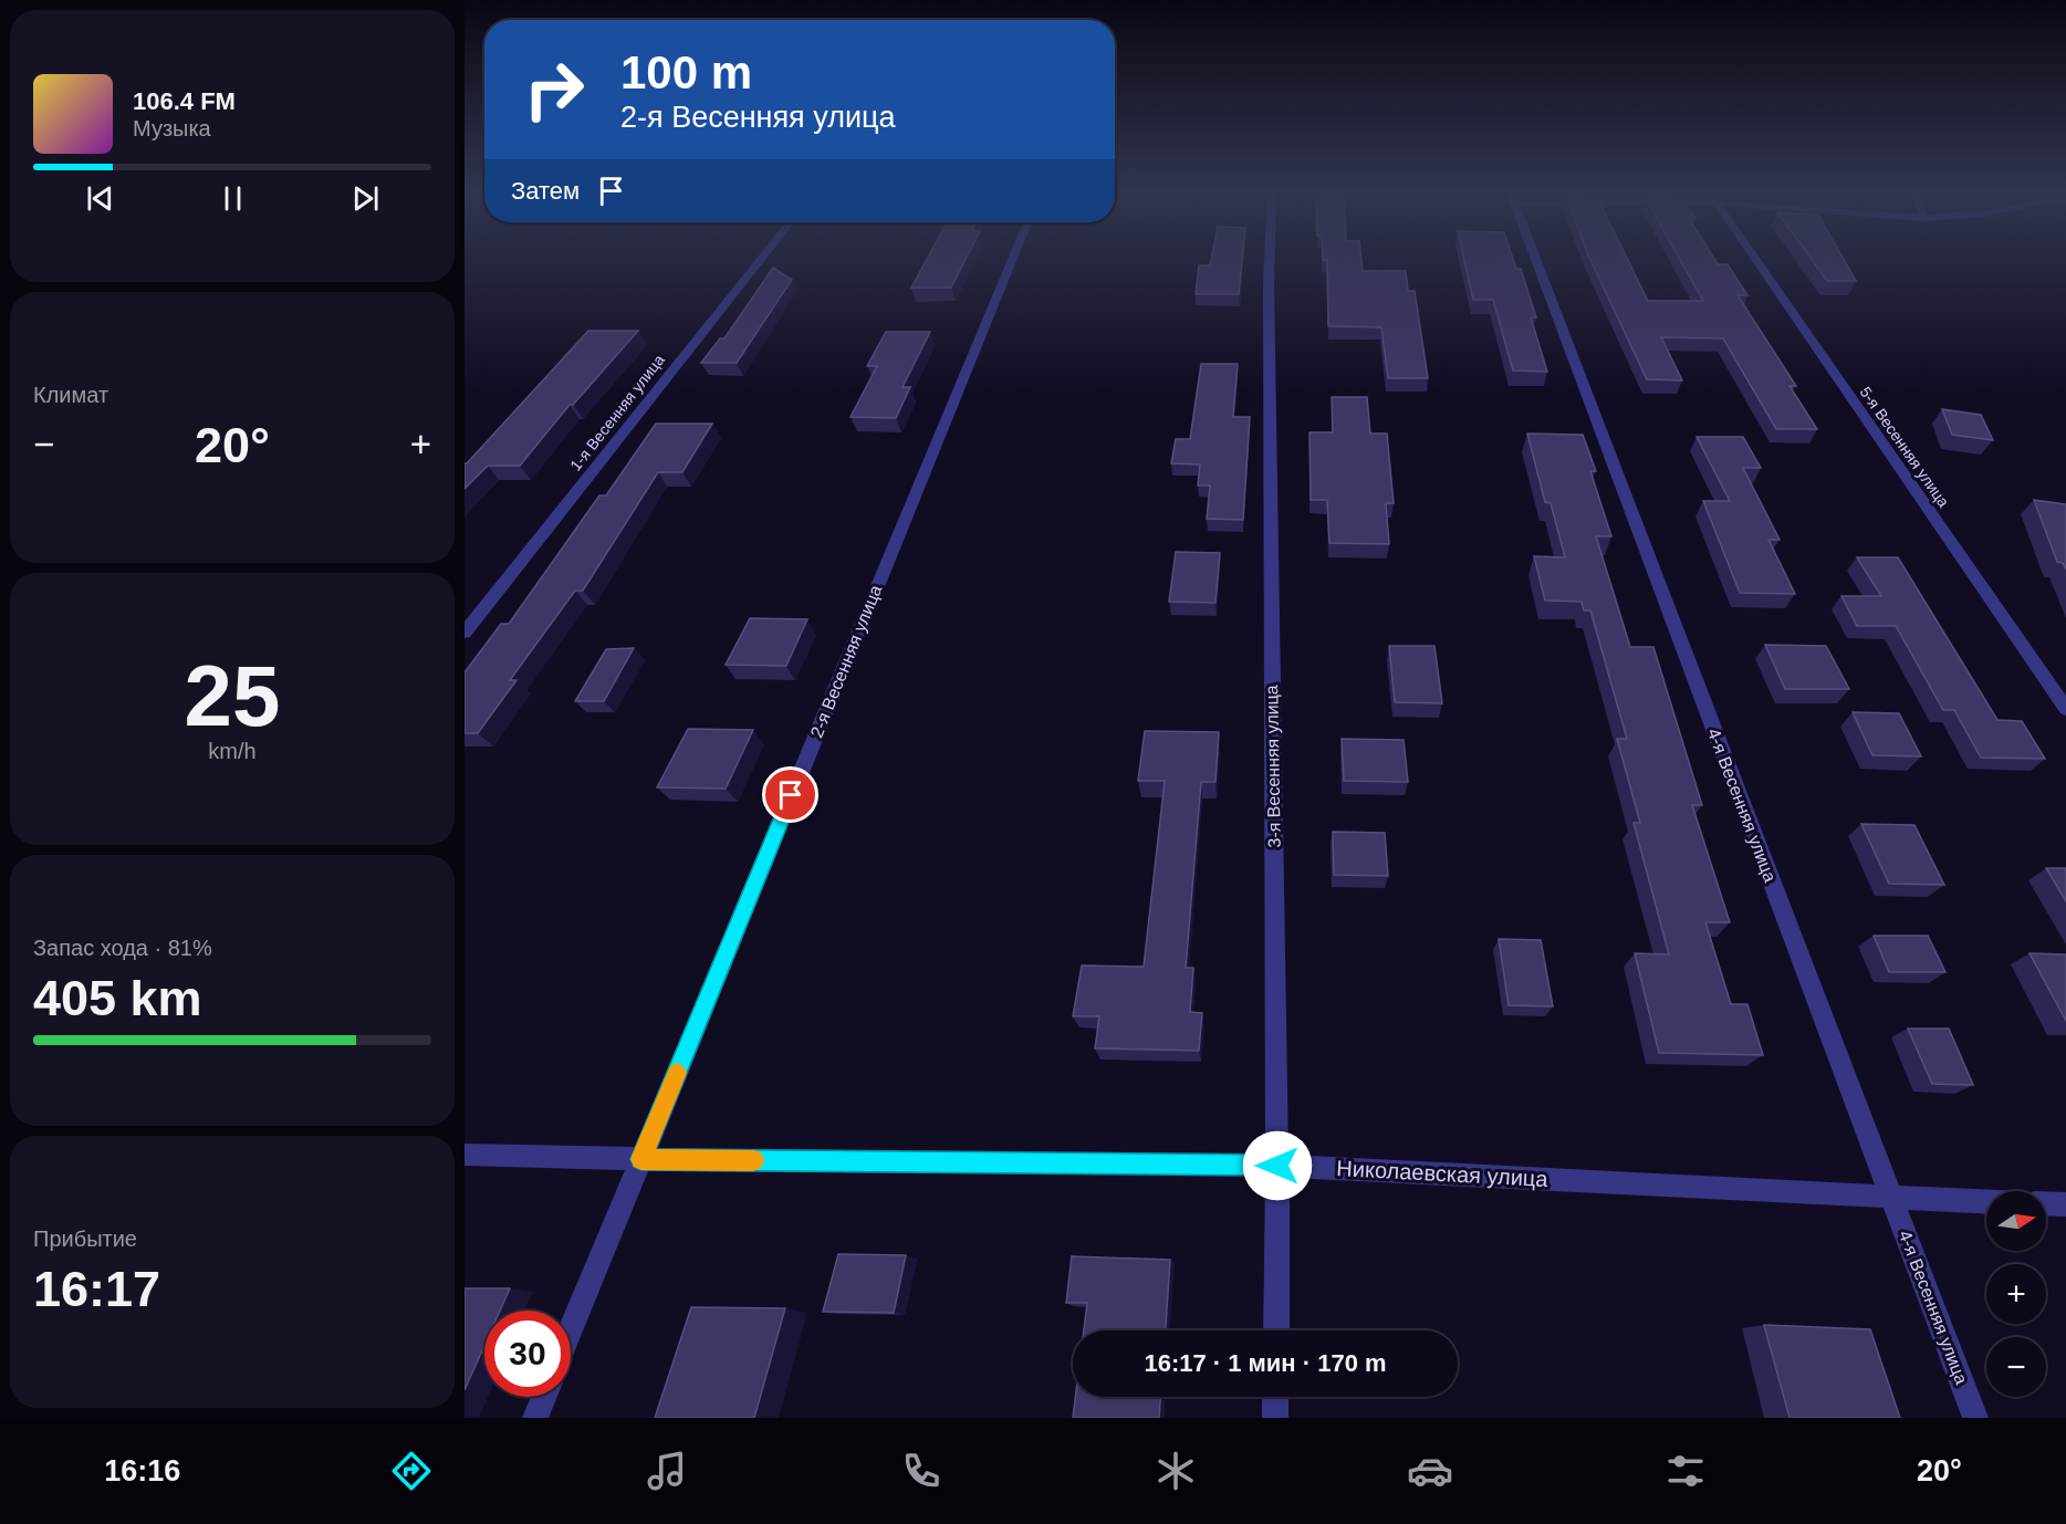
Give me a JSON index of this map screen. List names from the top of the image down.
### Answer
{
  "streets": {
    "street": [
      "1-я Весенняя улица",
      "5-я Весенняя улица",
      "2-я Весенняя улица",
      "3-я Весенняя улица",
      "4-я Весенняя улица",
      "Николаевская улица"
    ]
  },
  "crossings": [
    ["2-я Весенняя улица", "Николаевская улица"],
    ["3-я Весенняя улица", "Николаевская улица"],
    ["4-я Весенняя улица", "Николаевская улица"]
  ],
  "north": "right",
  "page": {
    "turn": ["100 m", "2-я Весенняя улица"],
    "song": ["106.4 FM", "Музыка"],
    "then": "Затем",
    "tile": [
      "Климат",
      ["25", "km/h"],
      ["Запас хода · 81%", "405 km"],
      ["Прибытие", "16:17"]
    ],
    "heat": ["−", "20°", "+"],
    "map_buttons": ["+", "−"],
    "limit": "30",
    "trip": "16:17 · 1 мин · 170 m",
    "tabs": ["16:16", "20°"]
  }
}
